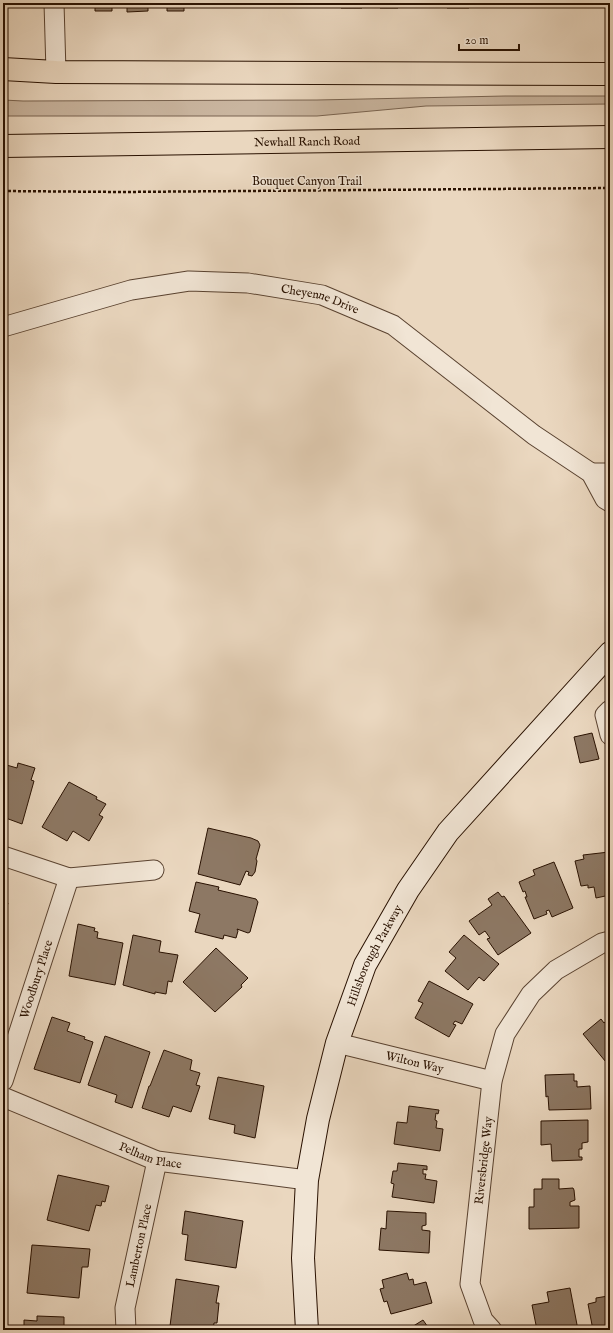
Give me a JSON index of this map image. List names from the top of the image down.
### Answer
{
  "streets": {
    "main road": ["Newhall Ranch Road"],
    "street": [
      "Cheyenne Drive",
      "Hillsborough Parkway",
      "Woodbury Place",
      "Wilton Way",
      "Pelham Place",
      "Riversbridge Way",
      "Lamberton Place"
    ],
    "path": ["Bouquet Canyon Trail"]
  },
  "crossings": [
    ["Hillsborough Parkway", "Wilton Way"],
    ["Hillsborough Parkway", "Pelham Place"],
    ["Wilton Way", "Riversbridge Way"],
    ["Pelham Place", "Lamberton Place"]
  ],
  "scale_bar": "20 m"
}
